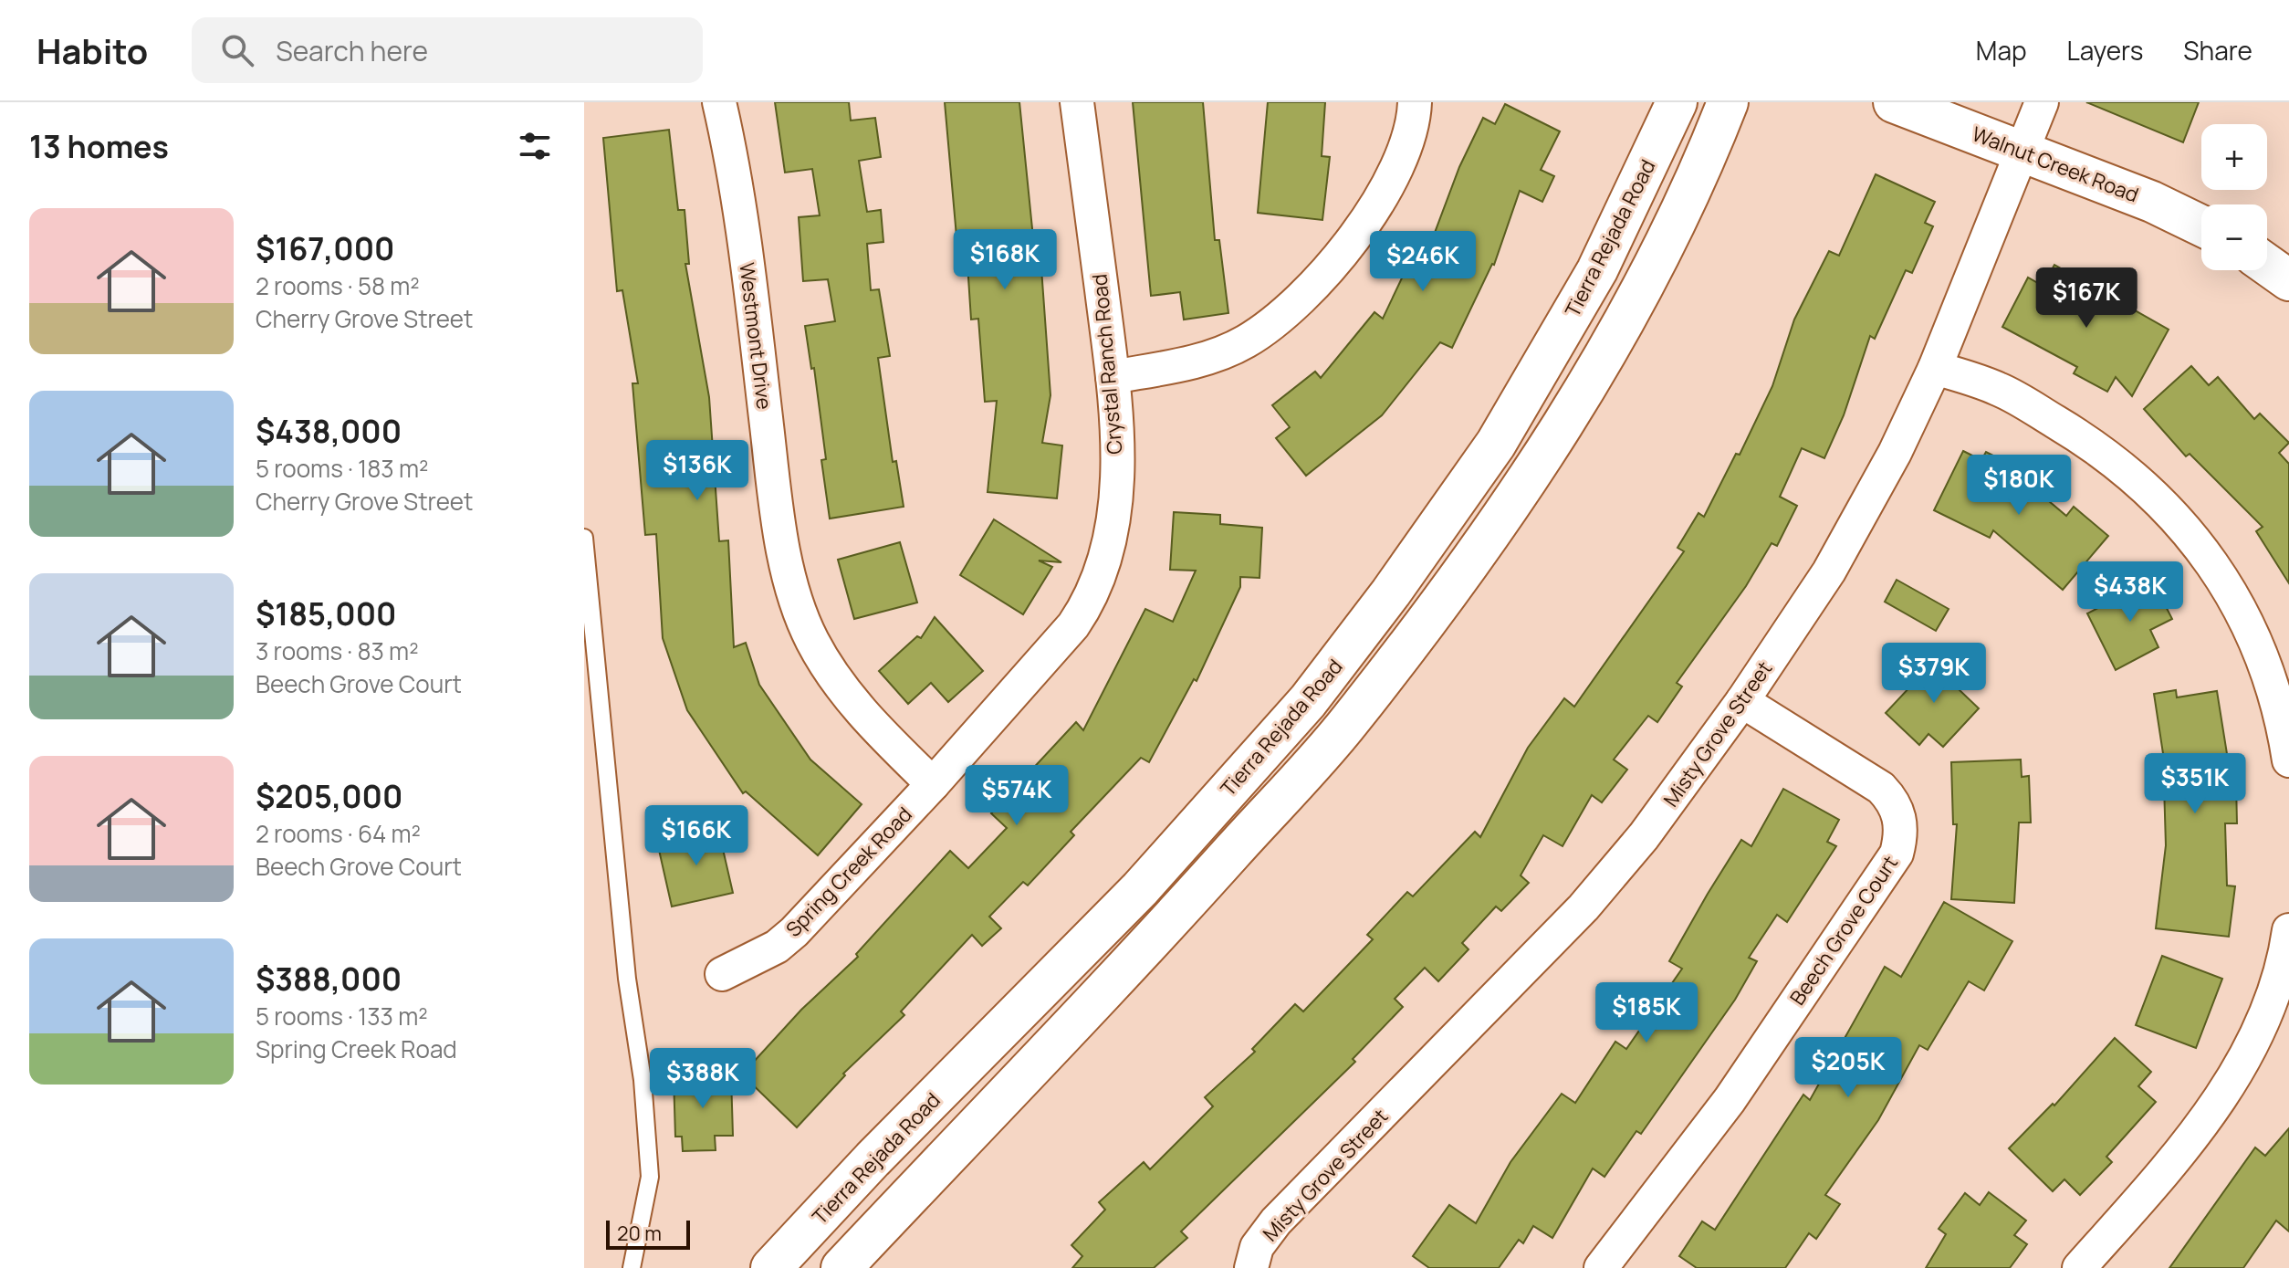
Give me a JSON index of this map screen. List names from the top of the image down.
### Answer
{
  "streets": {
    "main road": ["Walnut Creek Road", "Tierra Rejada Road"],
    "street": [
      "Westmont Drive",
      "Crystal Ranch Road",
      "Misty Grove Street",
      "Spring Creek Road",
      "Beech Grove Court"
    ]
  },
  "crossings": [
    ["Walnut Creek Road", "Misty Grove Street"],
    ["Westmont Drive", "Crystal Ranch Road"],
    ["Westmont Drive", "Spring Creek Road"],
    ["Crystal Ranch Road", "Spring Creek Road"],
    ["Misty Grove Street", "Beech Grove Court"]
  ],
  "scale_bar": "20 m",
  "page": {
    "header": "Habito",
    "search": "Search here",
    "nav": ["Map", "Layers", "Share"],
    "heading": "13 homes",
    "map_buttons": ["+", "−"],
    "list": [
      {
        "name": "$167,000",
        "note": "2 rooms · 58 m² · Cherry Grove Street"
      },
      {
        "name": "$438,000",
        "note": "5 rooms · 183 m² · Cherry Grove Street"
      },
      {
        "name": "$185,000",
        "note": "3 rooms · 83 m² · Beech Grove Court"
      },
      {
        "name": "$205,000",
        "note": "2 rooms · 64 m² · Beech Grove Court"
      },
      {
        "name": "$388,000",
        "note": "5 rooms · 133 m² · Spring Creek Road"
      }
    ],
    "price": [
      "$168K",
      "$246K",
      "$167K",
      "$136K",
      "$180K",
      "$438K",
      "$379K",
      "$351K",
      "$574K",
      "$166K",
      "$185K",
      "$205K",
      "$388K"
    ],
    "scale": "20 m"
  }
}
